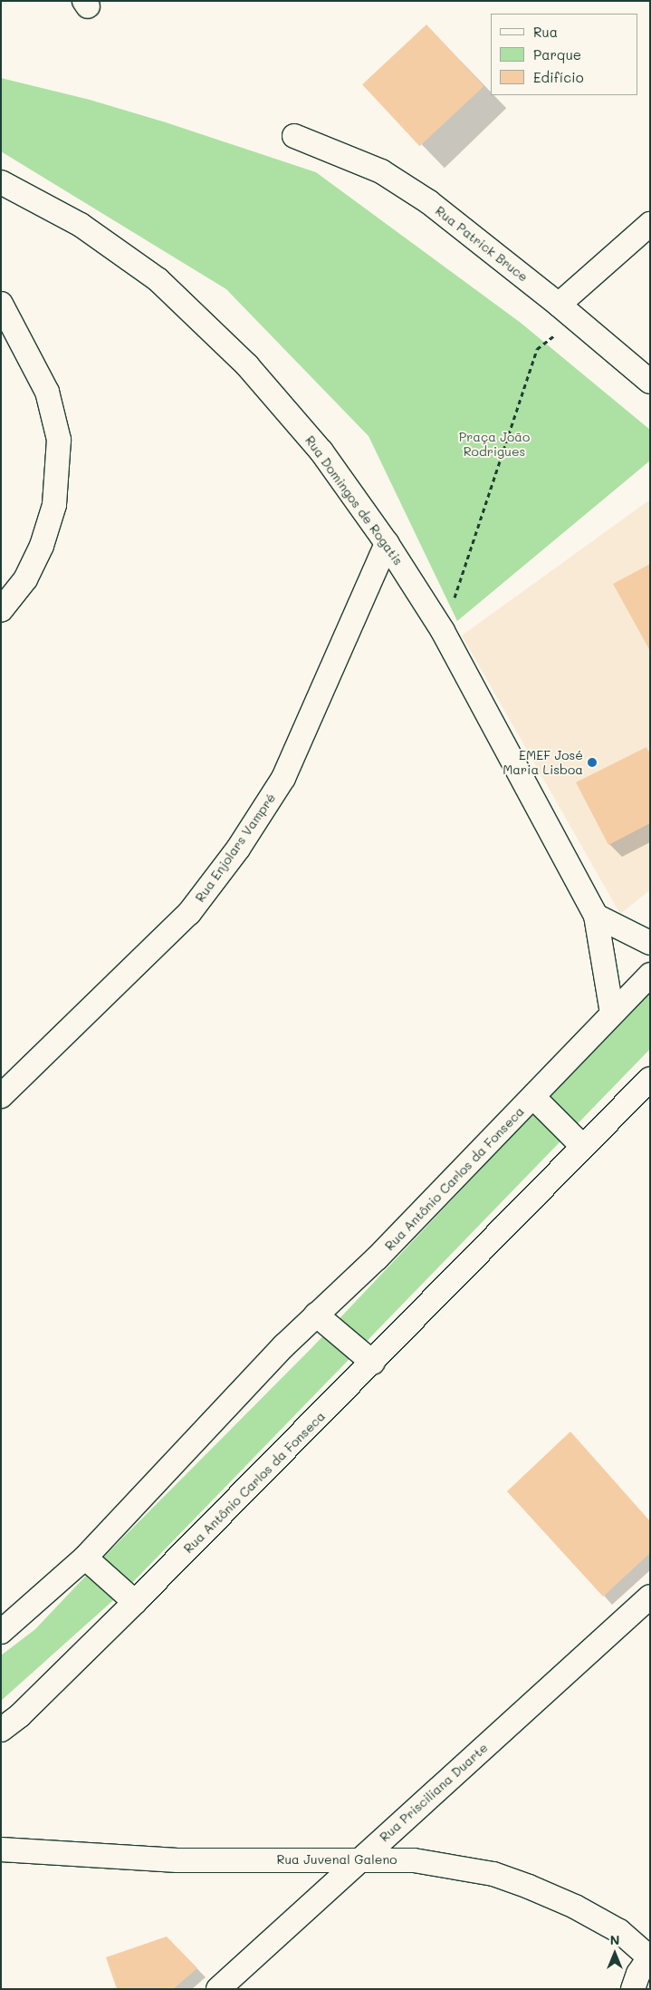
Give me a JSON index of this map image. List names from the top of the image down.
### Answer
{
  "streets": {
    "street": [
      "Rua Patrick Bruce",
      "Rua Domingos de Rogatis",
      "Rua Enjolars Vampré",
      "Rua Antônio Carlos da Fonseca",
      "Rua Prisciliana Duarte",
      "Rua Juvenal Galeno"
    ]
  },
  "crossings": [
    ["Rua Domingos de Rogatis", "Rua Enjolars Vampré"],
    ["Rua Domingos de Rogatis", "Rua Antônio Carlos da Fonseca"],
    ["Rua Prisciliana Duarte", "Rua Juvenal Galeno"]
  ],
  "parks": ["Praça João Rodrigues"],
  "places": ["EMEF José Maria Lisboa"],
  "legend": ["Rua", "Parque", "Edifício"],
  "north": "top"
}
